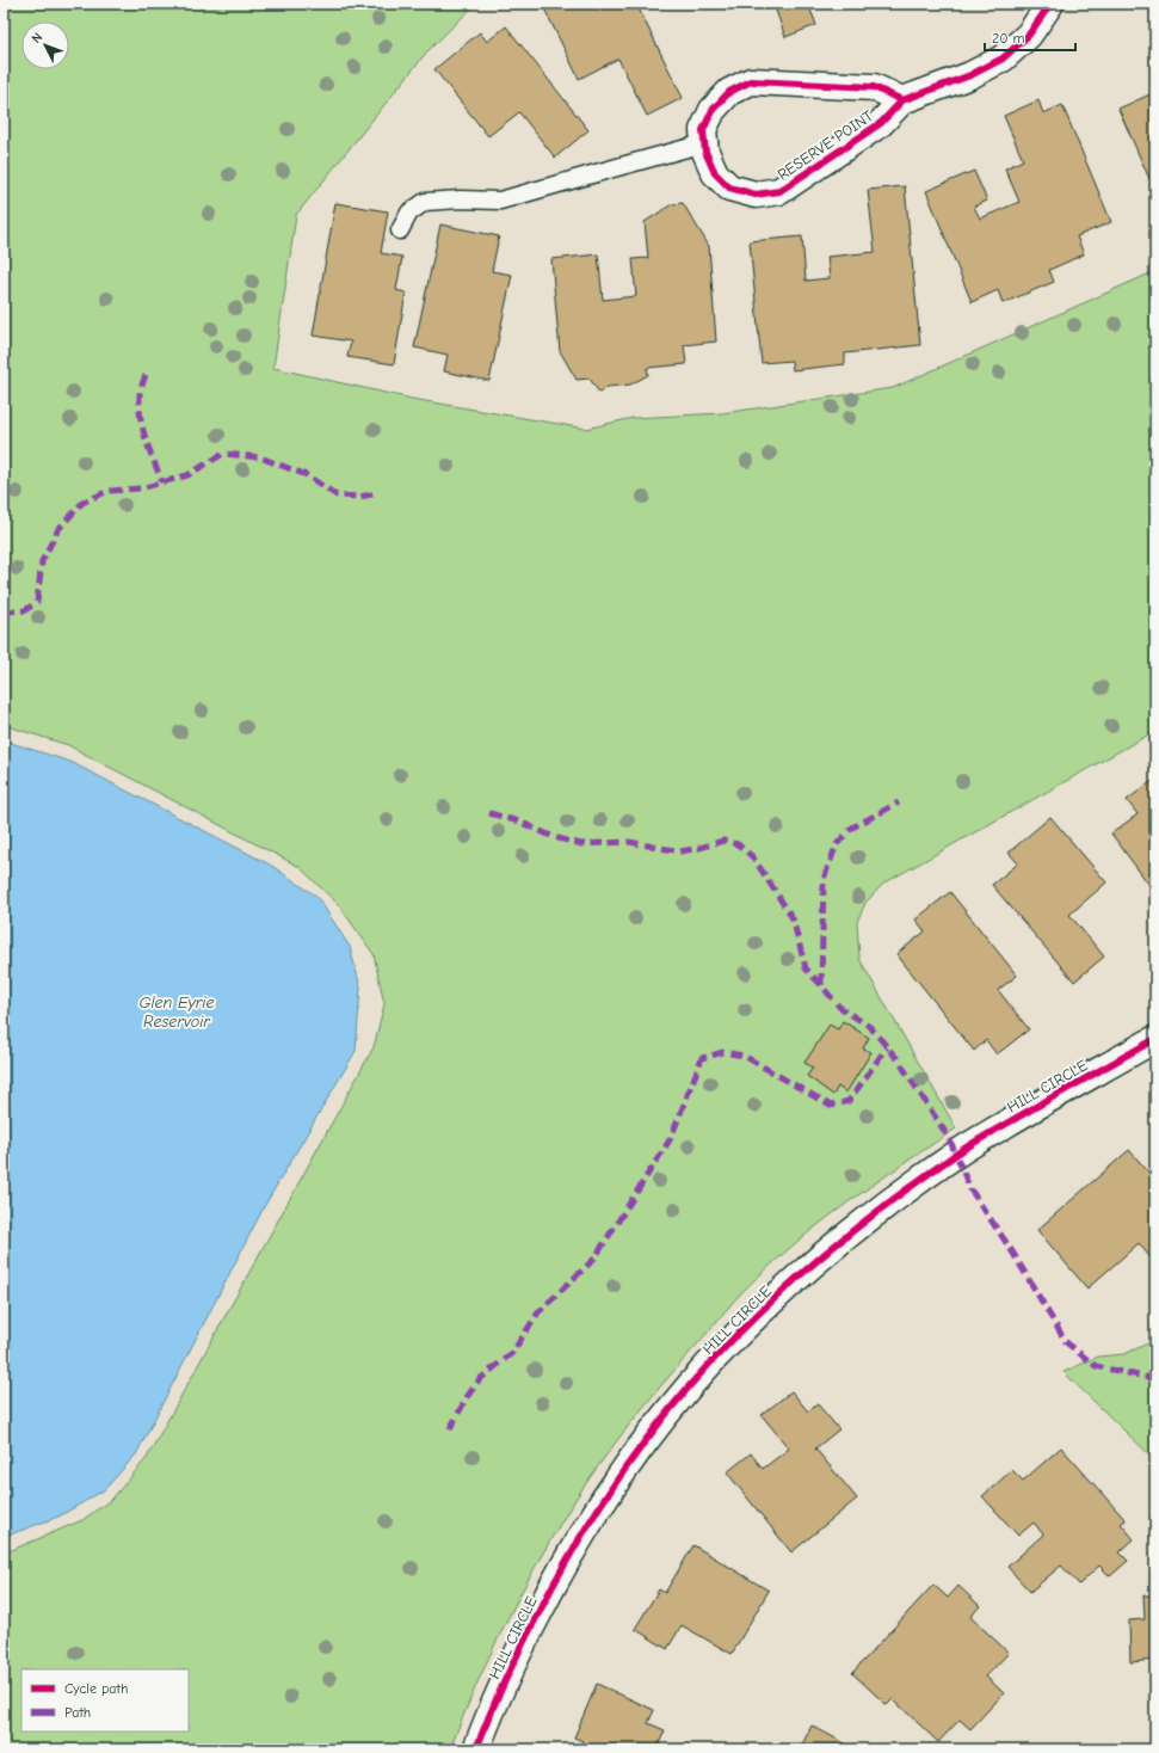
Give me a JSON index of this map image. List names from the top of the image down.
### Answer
{
  "streets": {
    "street": ["RESERVE POINT", "HILL CIRCLE"]
  },
  "water": ["Glen Eyrie Reservoir"],
  "legend": ["Cycle path", "Path"],
  "scale_bar": "20 m",
  "north": "top left"
}
